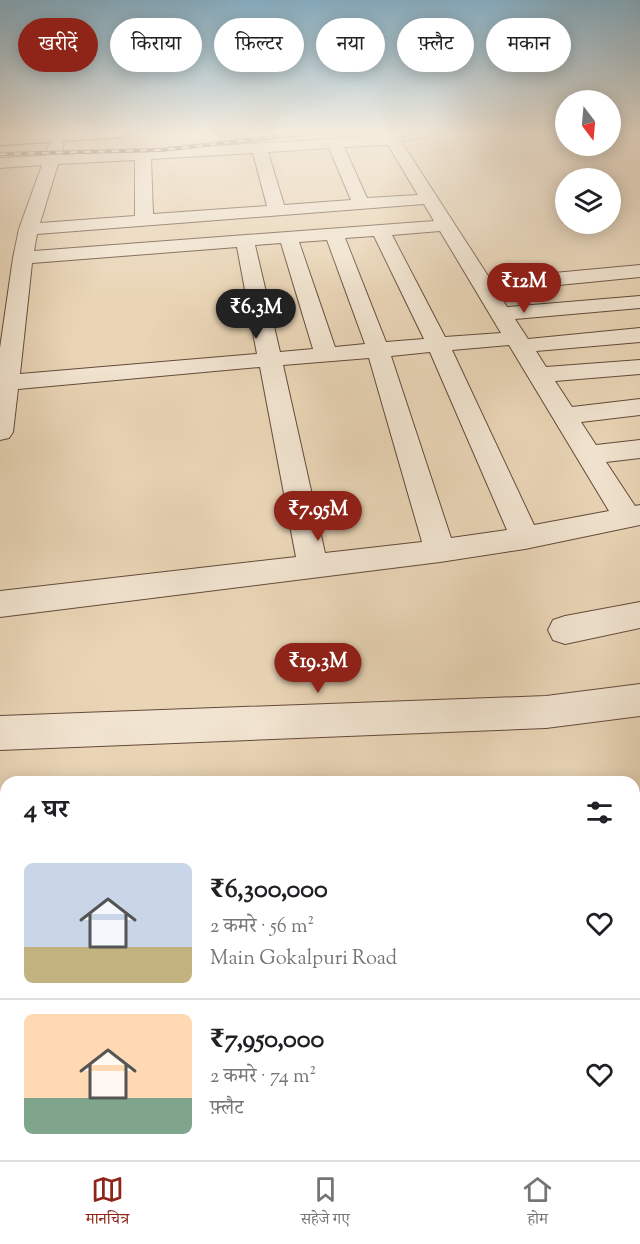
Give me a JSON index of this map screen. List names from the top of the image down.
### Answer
{
  "north": "bottom",
  "page": {
    "chip": [
      "खरीदें",
      "किराया",
      "फ़िल्टर",
      "नया",
      "फ़्लैट",
      "मकान"
    ],
    "price": [
      "₹12M",
      "₹6.3M",
      "₹7.95M",
      "₹19.3M"
    ],
    "heading": "4 घर",
    "list": [
      {
        "name": "₹6,300,000",
        "note": "2 कमरे · 56 m² · Main Gokalpuri Road"
      },
      {
        "name": "₹7,950,000",
        "note": "2 कमरे · 74 m² · फ़्लैट"
      }
    ],
    "tabs": ["मानचित्र", "सहेजे गए", "होम"]
  }
}
